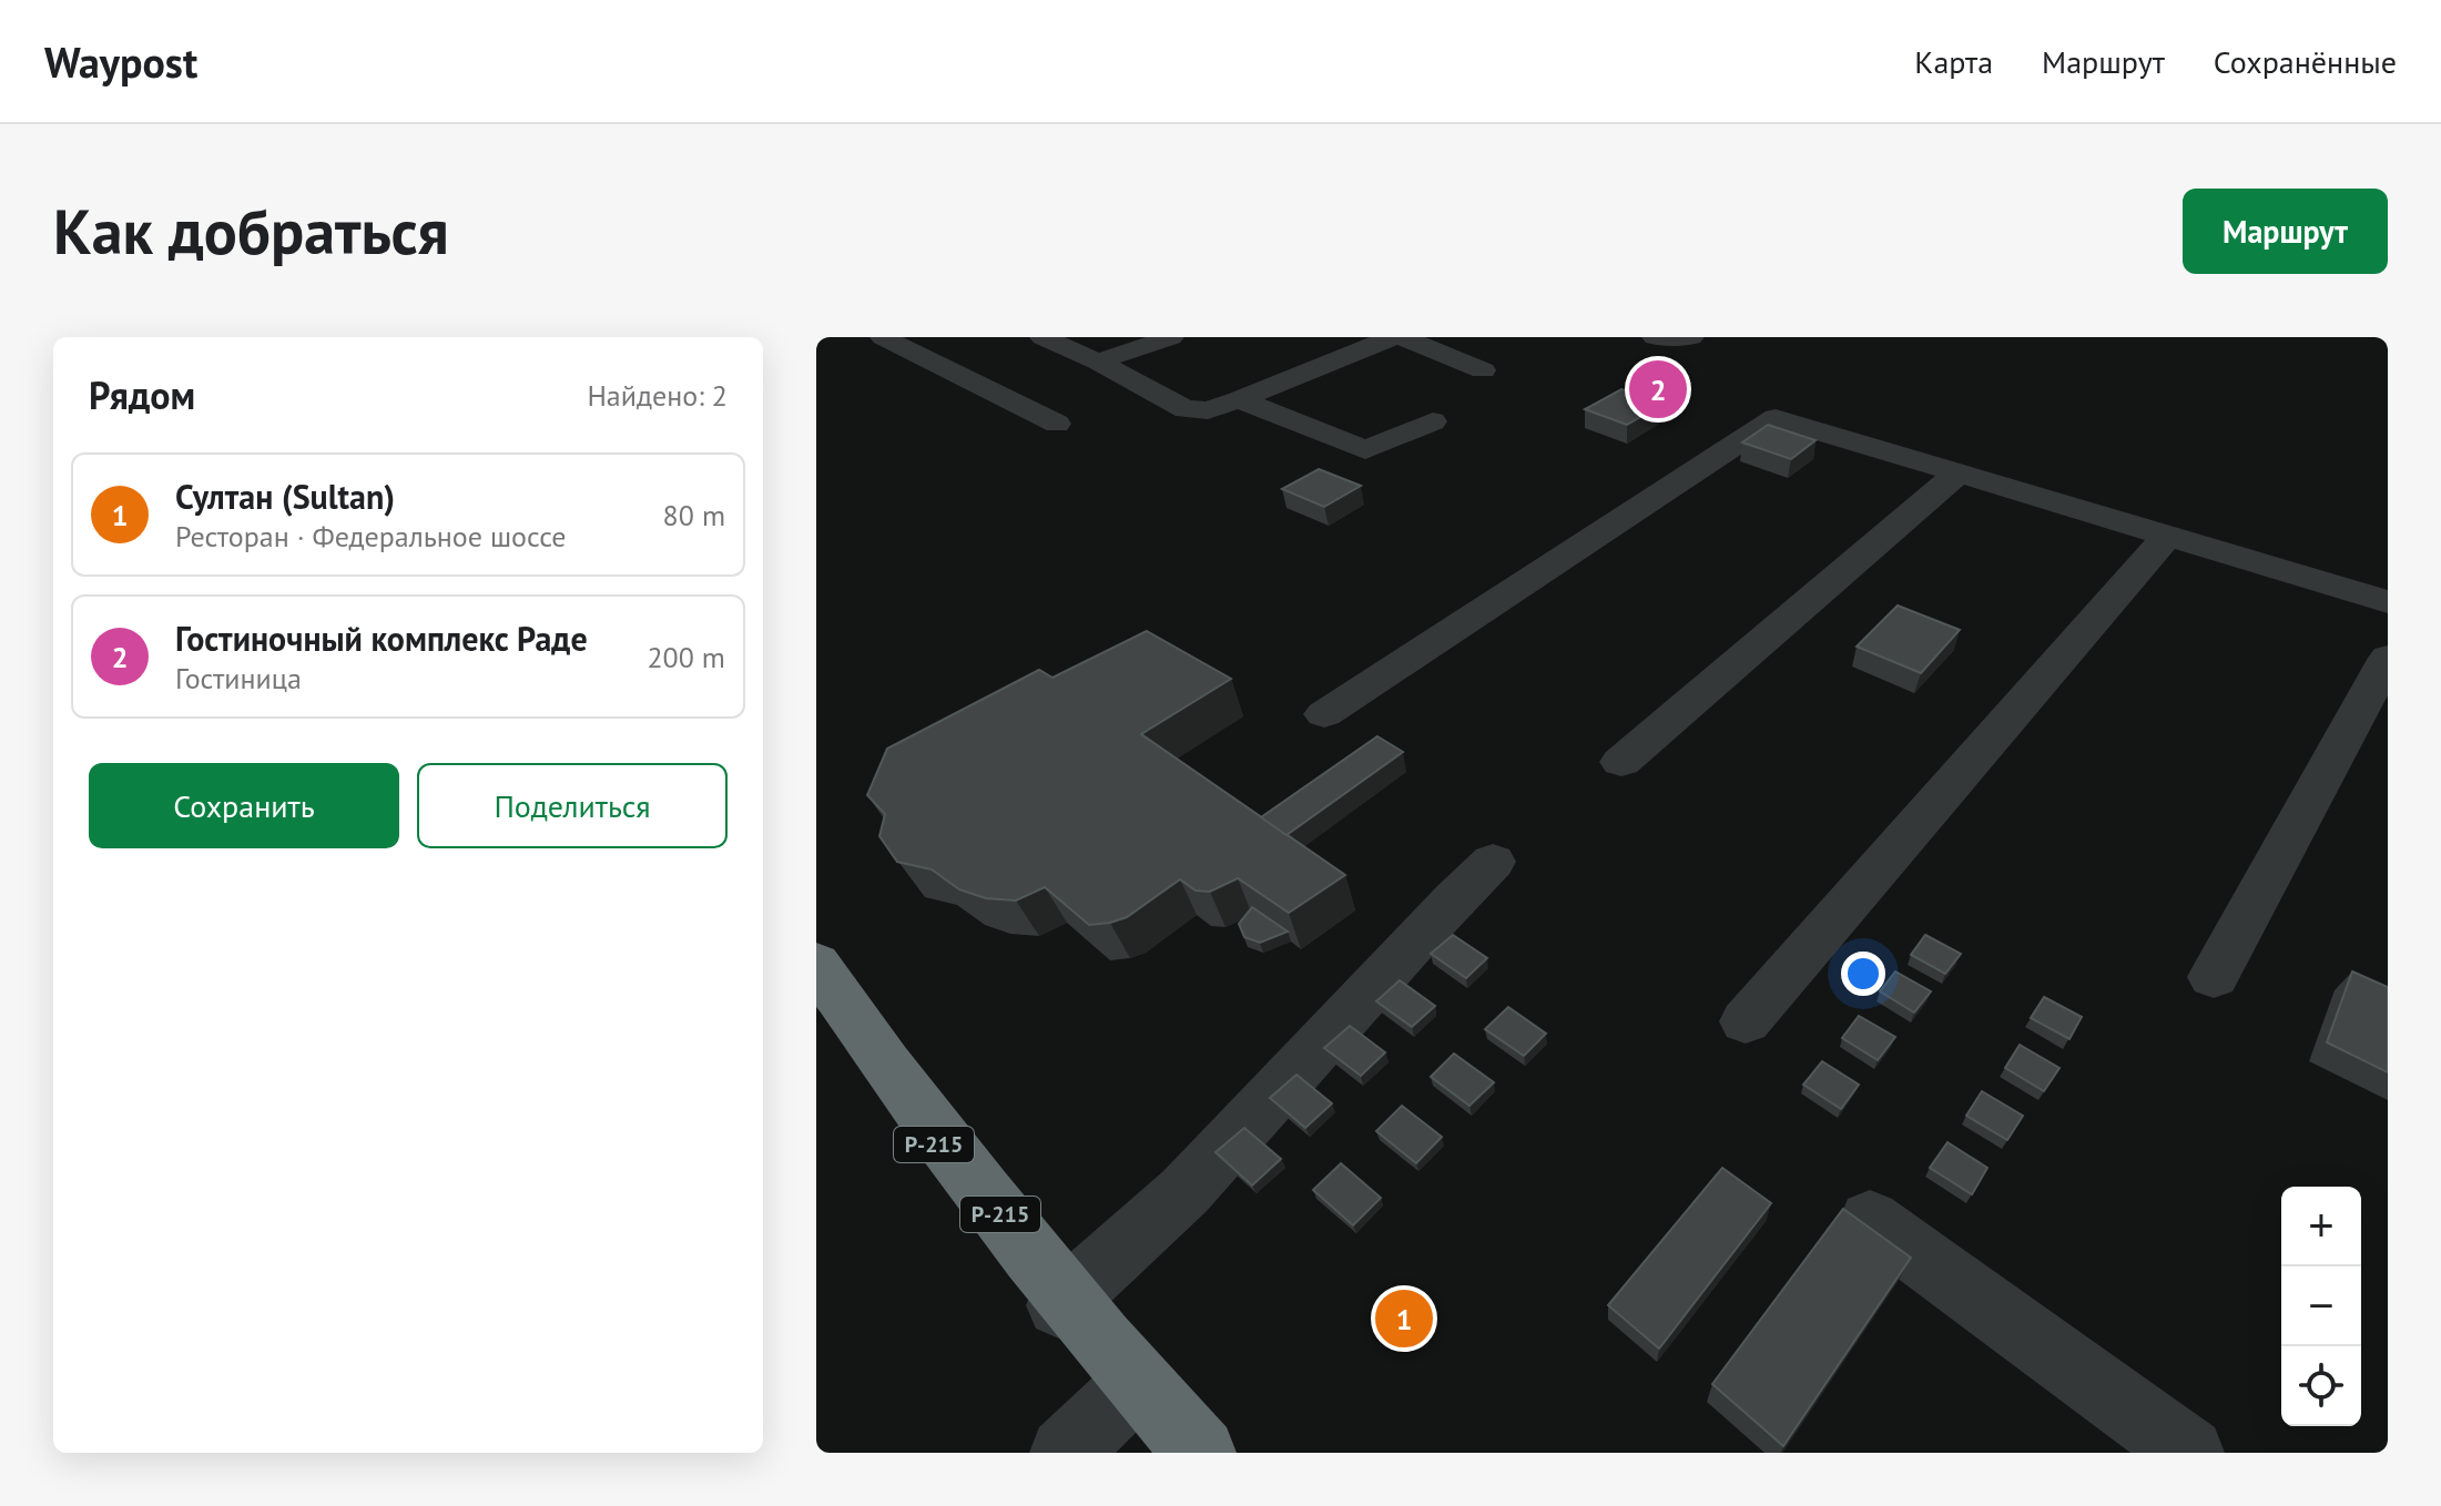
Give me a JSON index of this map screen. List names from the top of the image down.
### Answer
{
  "streets": {
    "highway": ["Р-215", "P-215"]
  },
  "crossings": [
    ["Р-215", "P-215"]
  ],
  "page": {
    "header": "Waypost",
    "nav": ["Карта", "Маршрут", "Сохранённые"],
    "buttons": [
      "Маршрут",
      ["Сохранить", "Поделиться"]
    ],
    "title": "Как добраться",
    "heading": ["Рядом", "Найдено: 2"],
    "pins": ["2", "1"],
    "list": [
      {
        "mark": "1",
        "name": "Султан (Sultan)",
        "note": "Ресторан · Федеральное шоссе",
        "value": "80 m"
      },
      {
        "mark": "2",
        "name": "Гостиночный комплекс Раде",
        "note": "Гостиница",
        "value": "200 m"
      }
    ],
    "map_buttons": ["+", "−"]
  }
}
